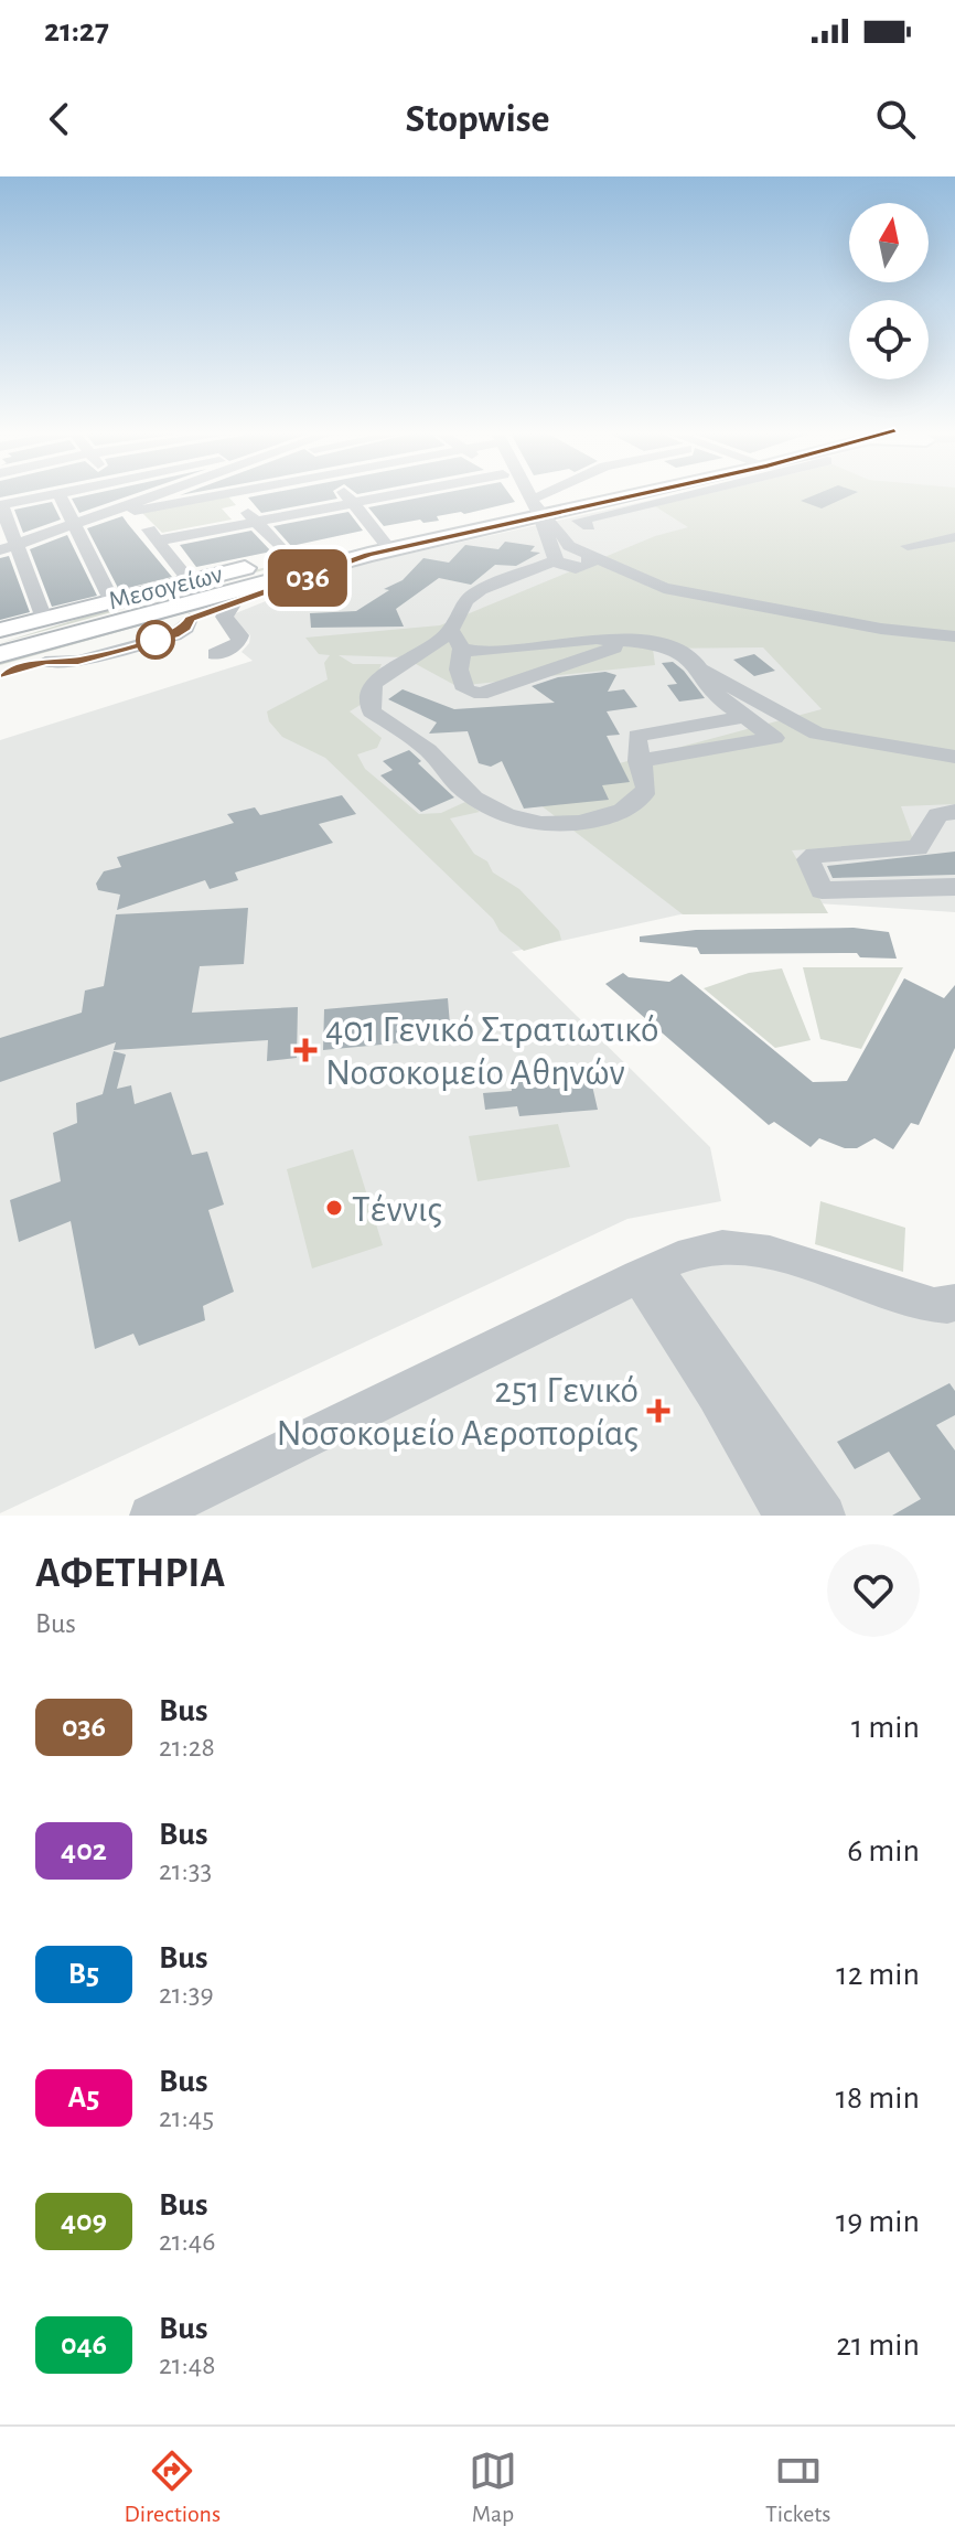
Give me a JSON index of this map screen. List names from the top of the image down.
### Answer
{
  "streets": {
    "main road": ["Μεσογείων"]
  },
  "places": {
    "health": ["401 Γενικό Στρατιωτικό Νοσοκομείο Αθηνών", "251 Γενικό Νοσοκομείο Αεροπορίας"],
    "other": ["Τέννις"]
  },
  "lines": ["bus line 036"],
  "north": "top",
  "page": {
    "status": "21:27",
    "header": "Stopwise",
    "on_map": "036",
    "heading": ["ΑΦΕΤΗΡΙΑ", "Bus"],
    "list": [
      {
        "mark": "036",
        "name": "Bus",
        "note": "21:28",
        "value": "1 min"
      },
      {
        "mark": "402",
        "name": "Bus",
        "note": "21:33",
        "value": "6 min"
      },
      {
        "mark": "Β5",
        "name": "Bus",
        "note": "21:39",
        "value": "12 min"
      },
      {
        "mark": "A5",
        "name": "Bus",
        "note": "21:45",
        "value": "18 min"
      },
      {
        "mark": "409",
        "name": "Bus",
        "note": "21:46",
        "value": "19 min"
      },
      {
        "mark": "046",
        "name": "Bus",
        "note": "21:48",
        "value": "21 min"
      }
    ],
    "tabs": ["Directions", "Map", "Tickets"]
  }
}
